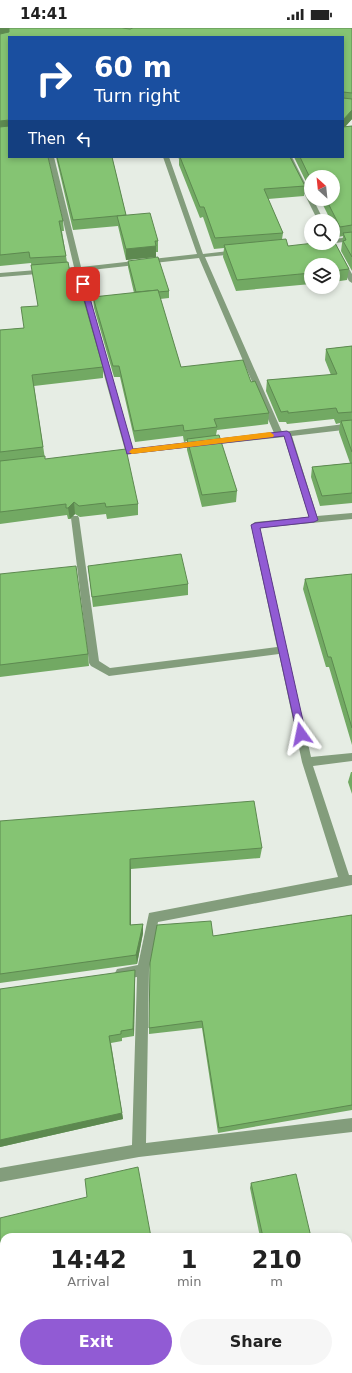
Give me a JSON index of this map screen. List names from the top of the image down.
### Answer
{
  "north": "top left",
  "page": {
    "status": "14:41",
    "turn": ["60 m", "Turn right"],
    "then": "Then",
    "eta": [
      "14:42",
      "Arrival",
      "1",
      "min",
      "210",
      "m"
    ],
    "buttons": ["Exit", "Share"]
  }
}
